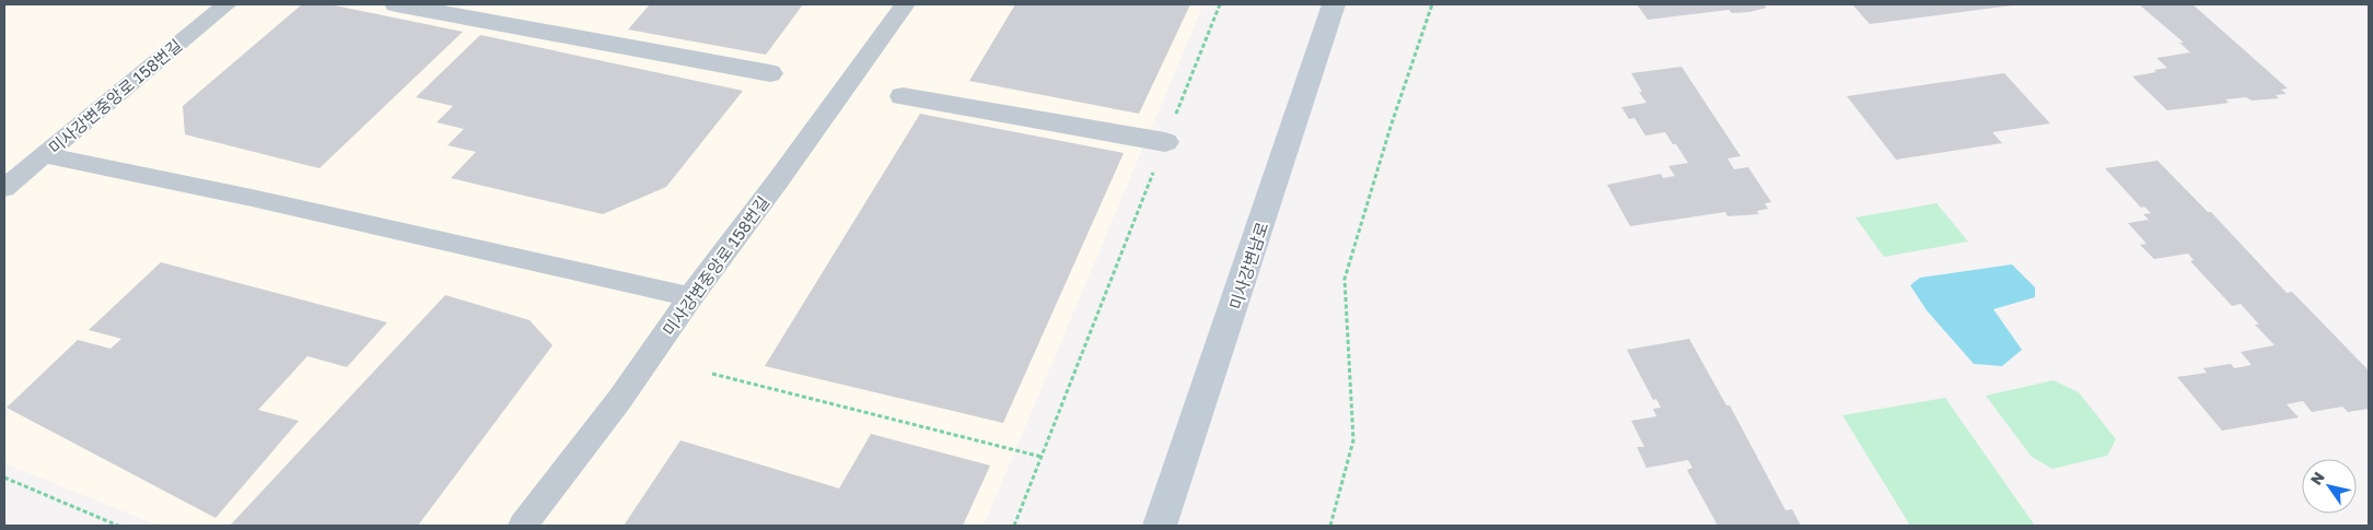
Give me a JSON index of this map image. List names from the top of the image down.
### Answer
{
  "streets": {
    "main road": ["미사강변남로"],
    "lane": ["미사강변중앙로 158번길"]
  },
  "north": "top left"
}
